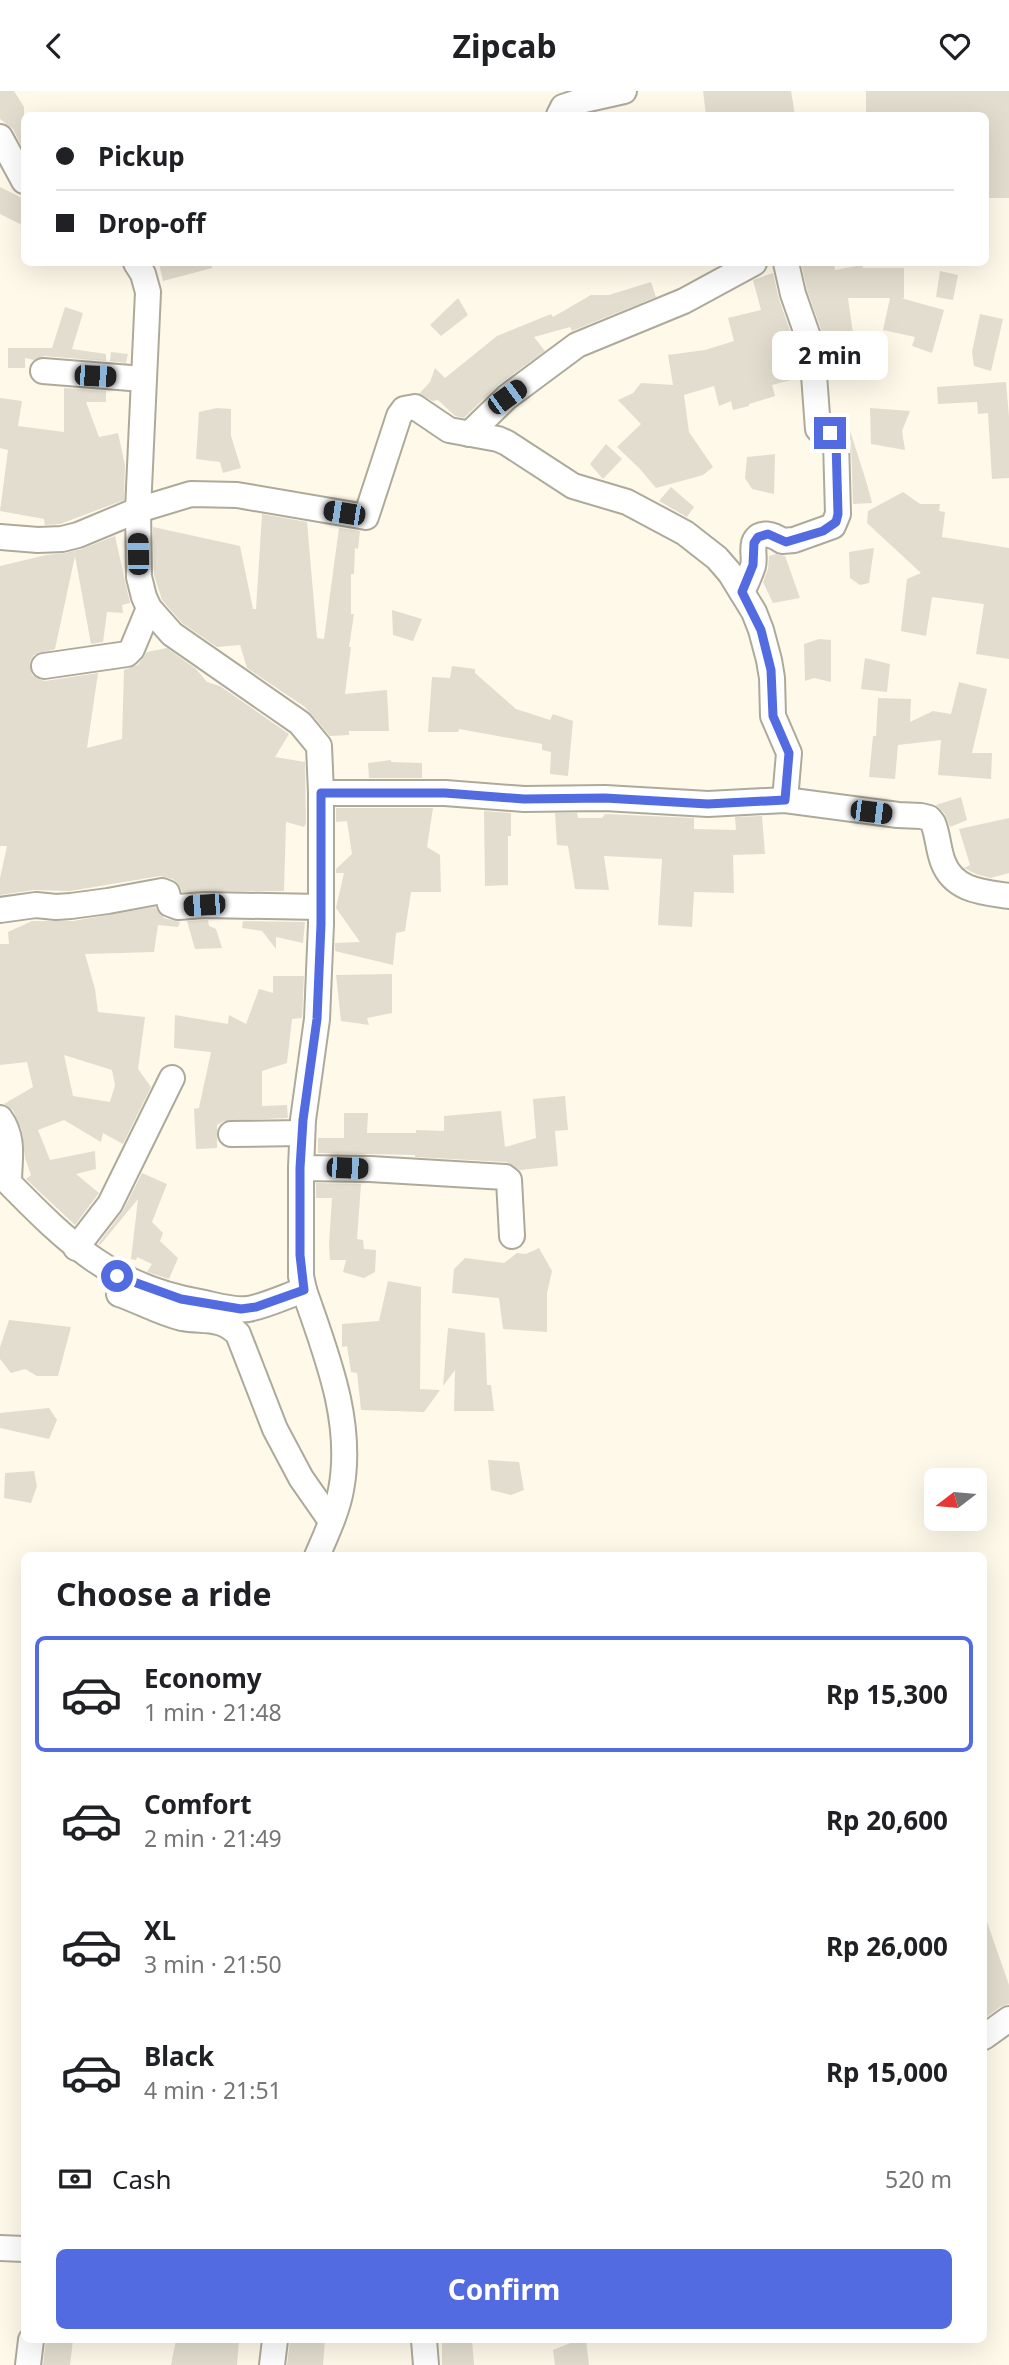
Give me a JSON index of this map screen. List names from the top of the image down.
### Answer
{
  "north": "left",
  "page": {
    "header": "Zipcab",
    "banner": ["Pickup", "Drop-off"],
    "bubble": "2 min",
    "heading": "Choose a ride",
    "list": [
      {
        "name": "Economy",
        "note": "1 min · 21:48",
        "value": "Rp 15,300"
      },
      {
        "name": "Comfort",
        "note": "2 min · 21:49",
        "value": "Rp 20,600"
      },
      {
        "name": "XL",
        "note": "3 min · 21:50",
        "value": "Rp 26,000"
      },
      {
        "name": "Black",
        "note": "4 min · 21:51",
        "value": "Rp 15,000"
      }
    ],
    "pay": ["Cash", "520 m"],
    "buttons": "Confirm"
  }
}
